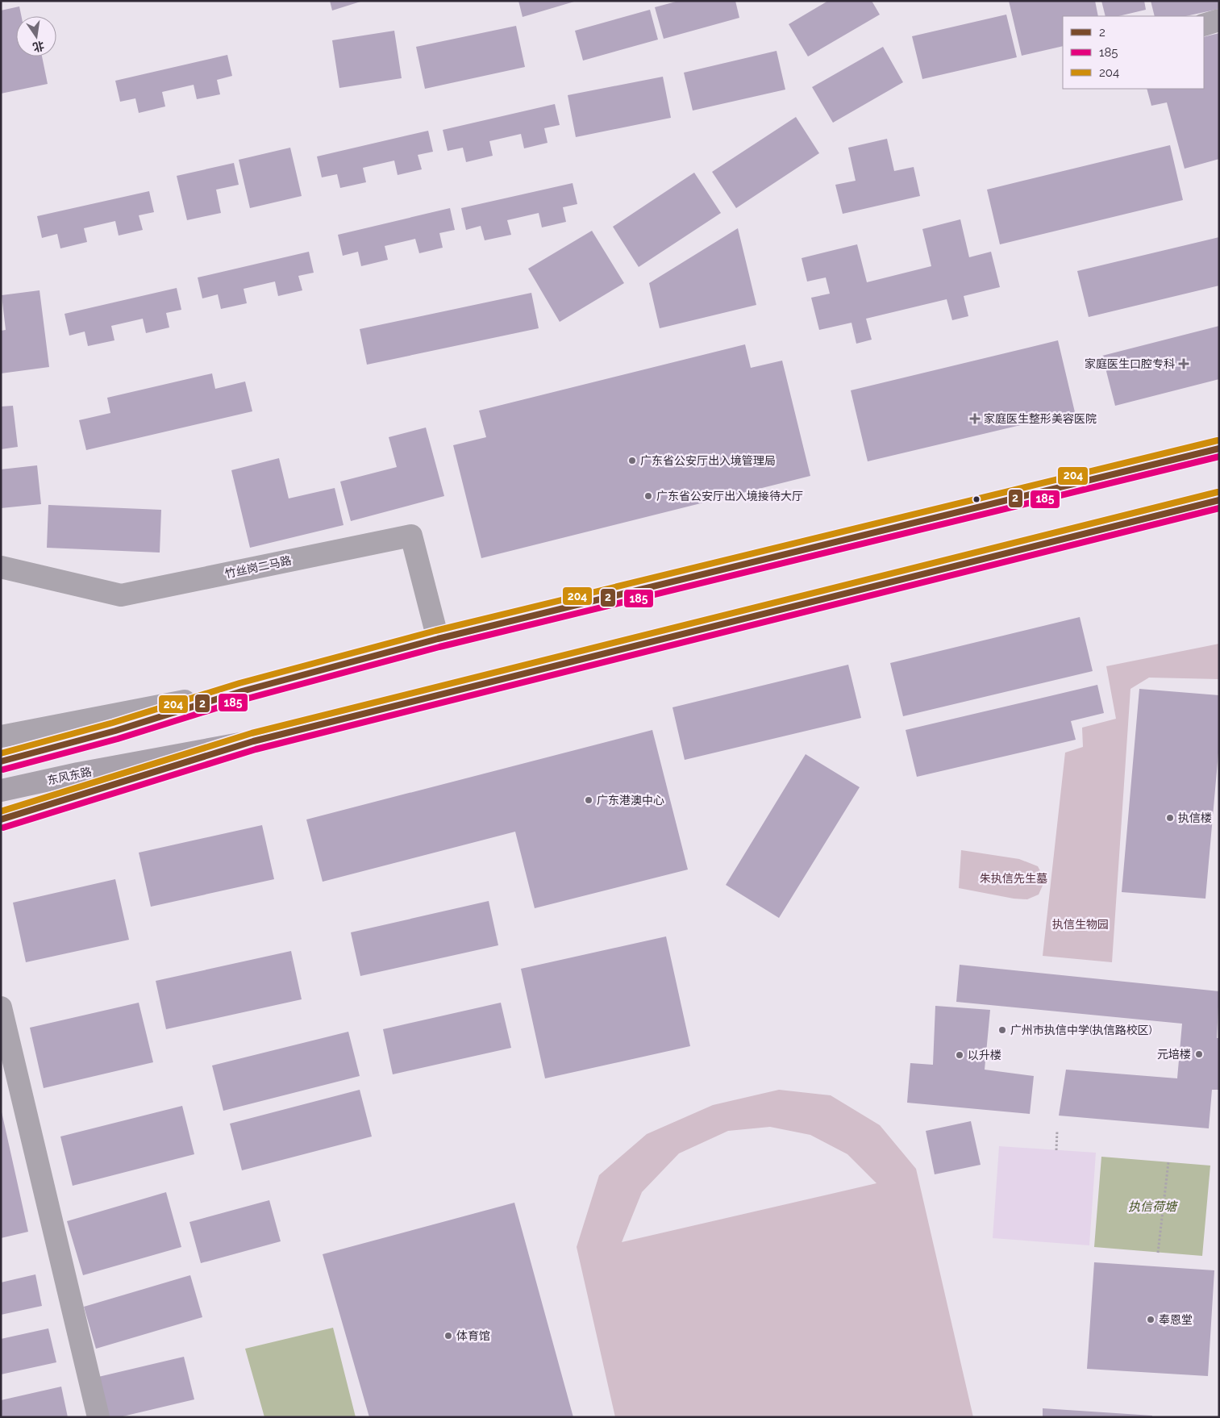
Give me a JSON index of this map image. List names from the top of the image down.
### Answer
{
  "streets": {
    "highway": ["东风东路"],
    "street": ["竹丝岗二马路"]
  },
  "water": ["执信荷塘"],
  "parks": ["朱执信先生墓", "执信生物园"],
  "places": {
    "health": ["家庭医生口腔专科", "家庭医生整形美容医院"],
    "other": [
      "广东省公安厅出入境管理局",
      "广东省公安厅出入境接待大厅",
      "广东港澳中心",
      "执信楼",
      "广州市执信中学(执信路校区)",
      "元培楼",
      "以升楼",
      "奉恩堂",
      "体育馆"
    ]
  },
  "lines": ["transit line 204", "transit line 2", "transit line 185"],
  "legend": ["2", "185", "204"],
  "north": "bottom"
}
